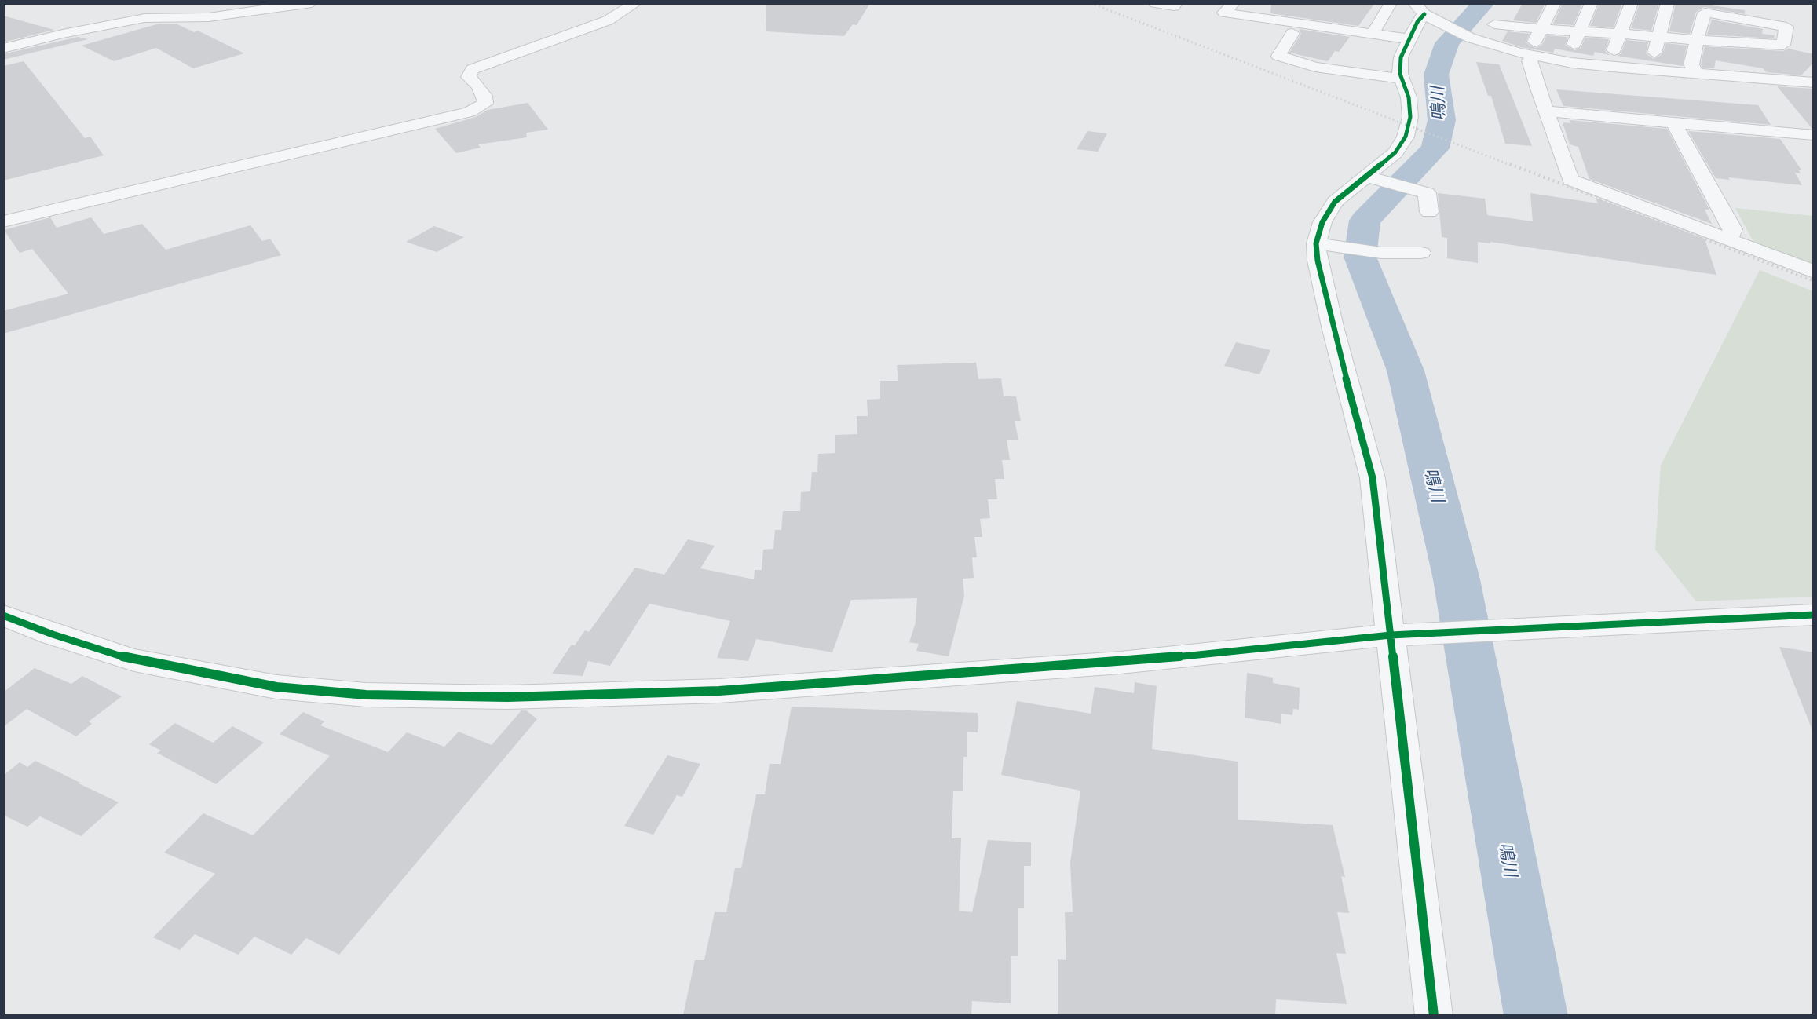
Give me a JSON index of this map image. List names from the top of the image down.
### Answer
{
  "water": ["鳴川"]
}
